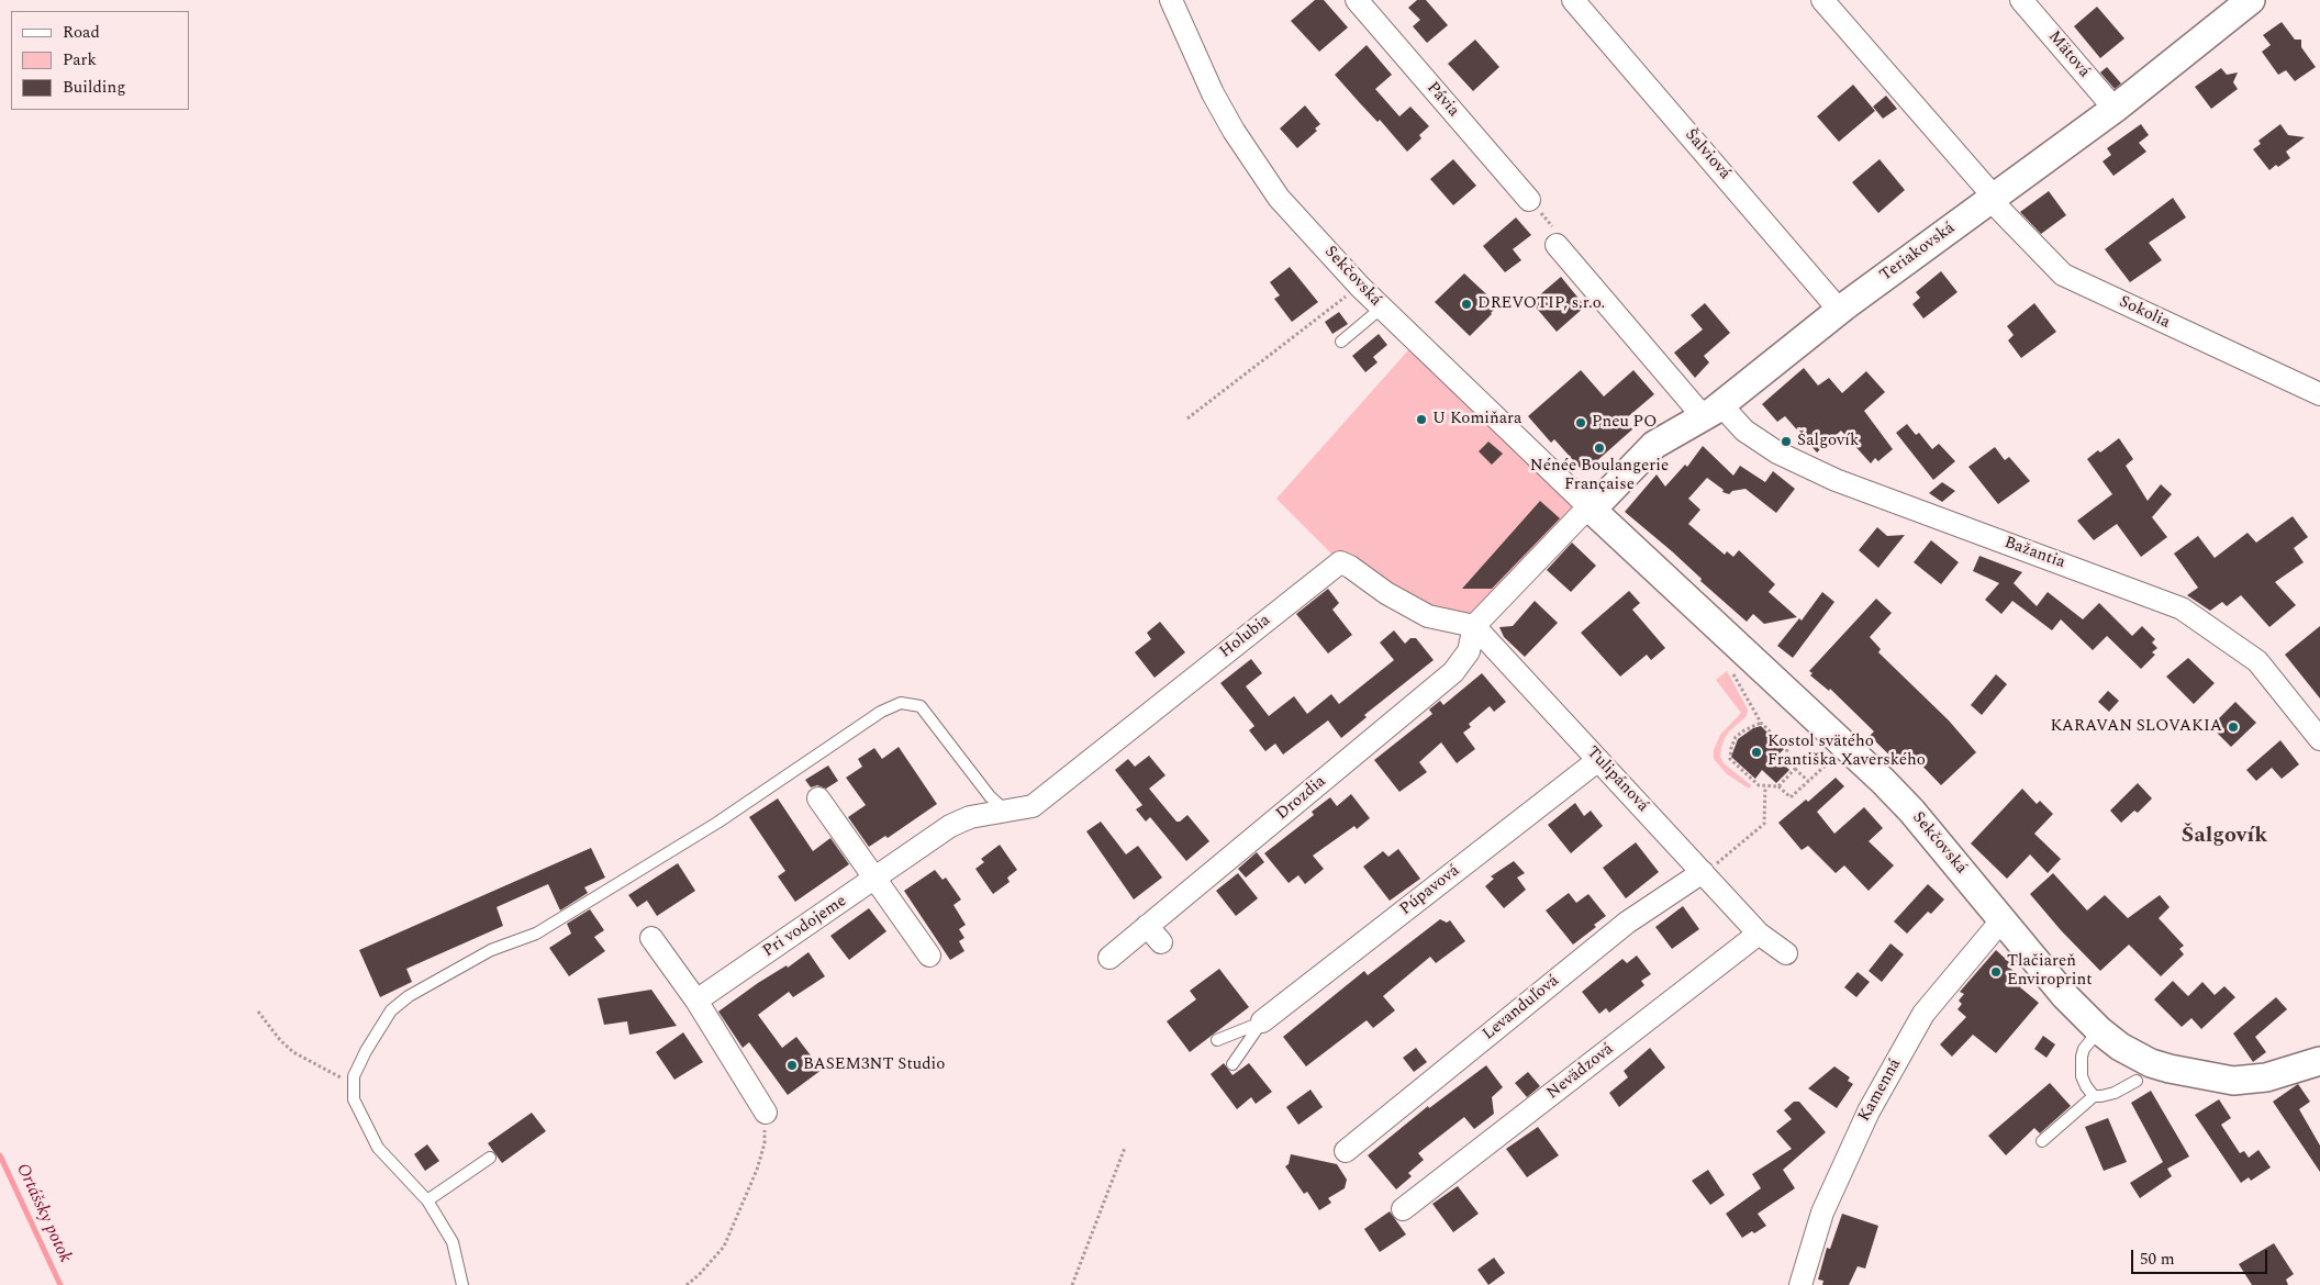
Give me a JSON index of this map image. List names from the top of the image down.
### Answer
{
  "streets": {
    "street": [
      "Mätová",
      "Pávia",
      "Šalviová",
      "Teriakovská",
      "Sekčovská",
      "Sokolia",
      "Bažantia",
      "Holubia",
      "Tulipánová",
      "Drozdia",
      "Púpavová",
      "Pri vodojeme",
      "Levanduľová",
      "Nevädzová",
      "Kamenná"
    ]
  },
  "crossings": [
    ["Mätová", "Teriakovská"],
    ["Šalviová", "Teriakovská"],
    ["Teriakovská", "Sekčovská"],
    ["Teriakovská", "Sokolia"],
    ["Teriakovská", "Bažantia"],
    ["Sekčovská", "Kamenná"],
    ["Holubia", "Tulipánová"],
    ["Holubia", "Drozdia"],
    ["Holubia", "Pri vodojeme"],
    ["Tulipánová", "Drozdia"],
    ["Tulipánová", "Púpavová"],
    ["Tulipánová", "Levanduľová"],
    ["Tulipánová", "Nevädzová"]
  ],
  "districts": ["Šalgovík"],
  "water": ["Ortášsky potok"],
  "places": [
    "DREVOTIP, s.r.o.",
    "U Komiňara",
    "Pneu PO",
    "Šalgovík",
    "Nénée Boulangerie Française",
    "KARAVAN SLOVAKIA",
    "Kostol svätého Františka Xaverského",
    "Tlačiareň Enviroprint",
    "BASEM3NT Studio"
  ],
  "legend": ["Road", "Park", "Building"],
  "scale_bar": "50 m"
}
